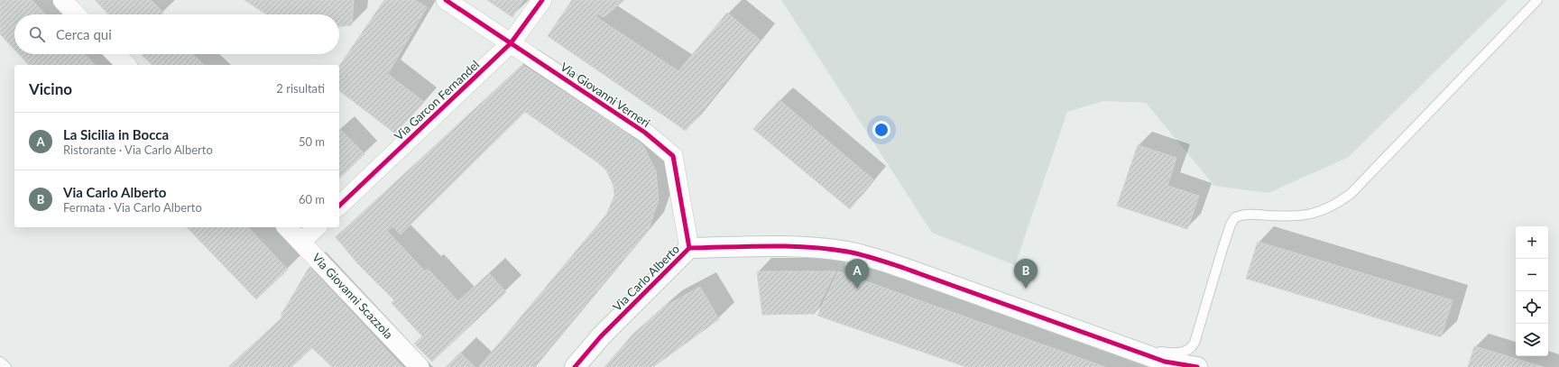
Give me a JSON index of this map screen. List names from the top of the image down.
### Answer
{
  "streets": {
    "street": [
      "Via Giovanni Verneri",
      "Via Garcon Fernandel",
      "Via Carlo Alberto",
      "Via Giovanni Scazzola"
    ]
  },
  "crossings": [
    ["Via Giovanni Verneri", "Via Garcon Fernandel"],
    ["Via Giovanni Verneri", "Via Carlo Alberto"]
  ],
  "page": {
    "search": "Cerca qui",
    "heading": ["Vicino", "2 risultati"],
    "list": [
      {
        "mark": "A",
        "name": "La Sicilia in Bocca",
        "note": "Ristorante · Via Carlo Alberto",
        "value": "50 m"
      },
      {
        "mark": "B",
        "name": "Via Carlo Alberto",
        "note": "Fermata · Via Carlo Alberto",
        "value": "60 m"
      }
    ],
    "map_buttons": ["+", "−"],
    "pins": ["A", "B"]
  }
}
